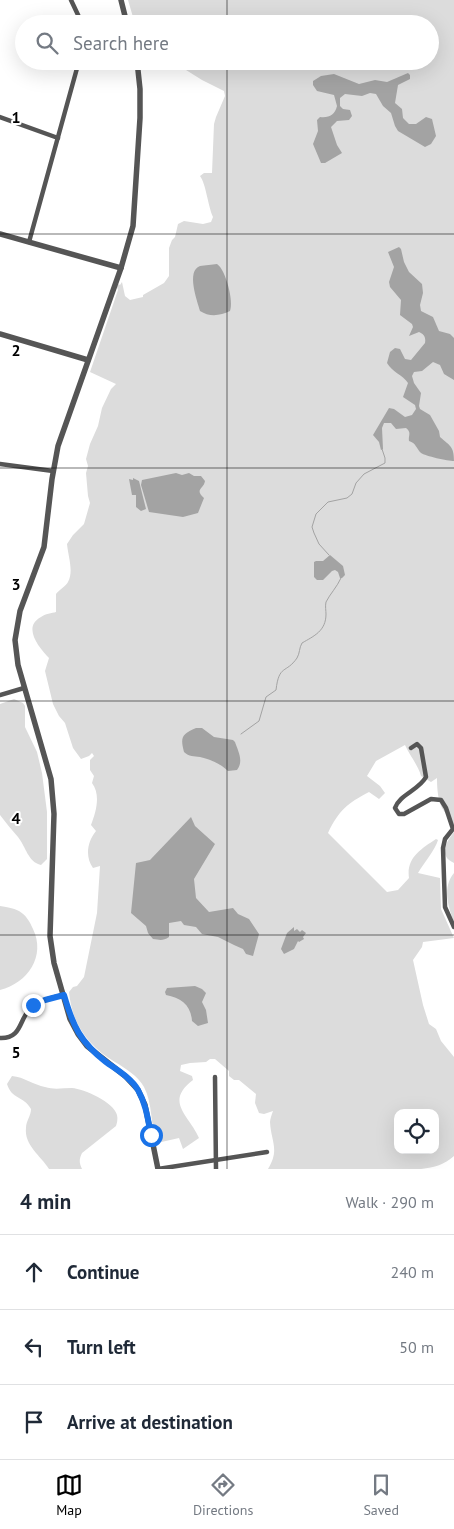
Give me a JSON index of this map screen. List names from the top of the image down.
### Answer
{
  "page": {
    "search": "Search here",
    "heading": ["4 min", "Walk · 290 m"],
    "list": [
      ["Continue", "240 m"],
      ["Turn left", "50 m"],
      "Arrive at destination"
    ],
    "nav": ["Map", "Directions", "Saved"]
  },
  "grid": {
    "rows": [
      "1",
      "2",
      "3",
      "4",
      "5"
    ]
  }
}
